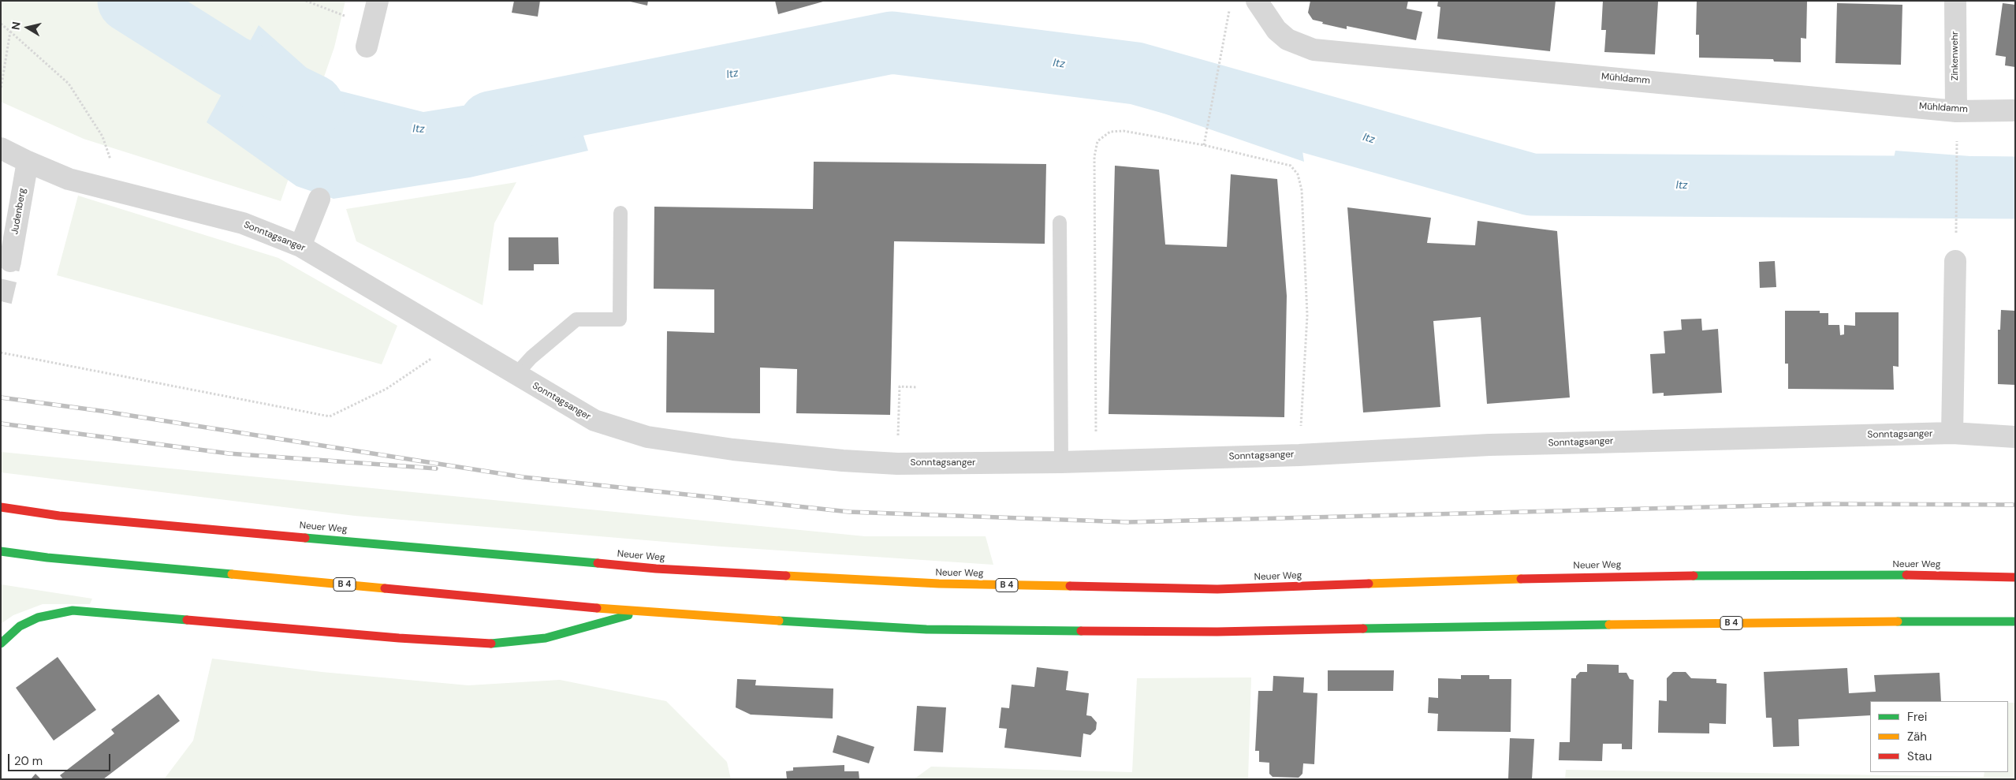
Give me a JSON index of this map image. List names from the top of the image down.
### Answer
{
  "streets": {
    "highway": ["Neuer Weg", "B 4"],
    "street": [
      "Zinkenwehr",
      "Mühldamm",
      "Judenberg",
      "Sonntagsanger"
    ]
  },
  "crossings": [
    ["Zinkenwehr", "Mühldamm"],
    ["Judenberg", "Sonntagsanger"]
  ],
  "water": ["Itz"],
  "legend": ["Frei", "Zäh", "Stau"],
  "scale_bar": "20 m",
  "north": "left"
}
